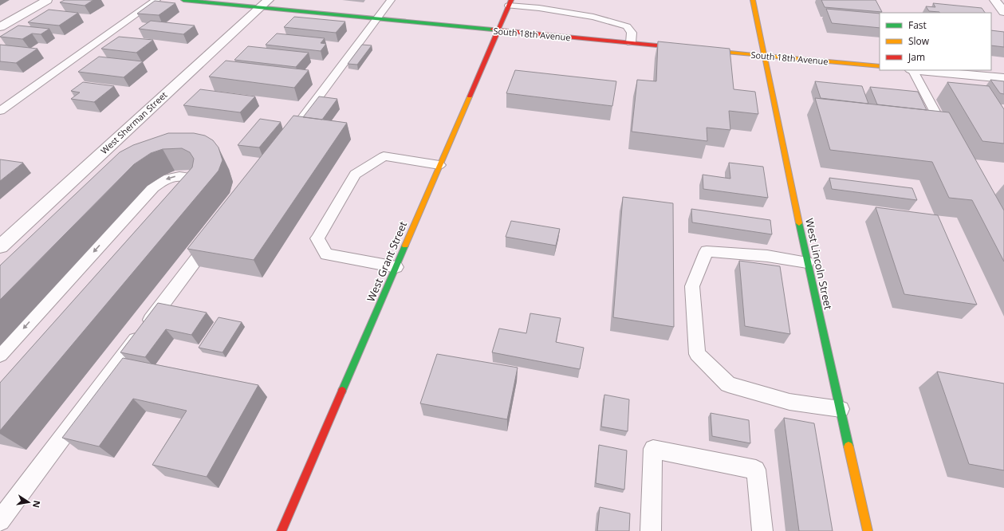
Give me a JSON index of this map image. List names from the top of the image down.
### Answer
{
  "streets": {
    "street": [
      "South 18th Avenue",
      "West Sherman Street",
      "West Grant Street",
      "West Lincoln Street"
    ]
  },
  "crossings": [
    ["South 18th Avenue", "West Sherman Street"],
    ["South 18th Avenue", "West Grant Street"],
    ["South 18th Avenue", "West Lincoln Street"]
  ],
  "legend": ["Fast", "Slow", "Jam"],
  "north": "right"
}
